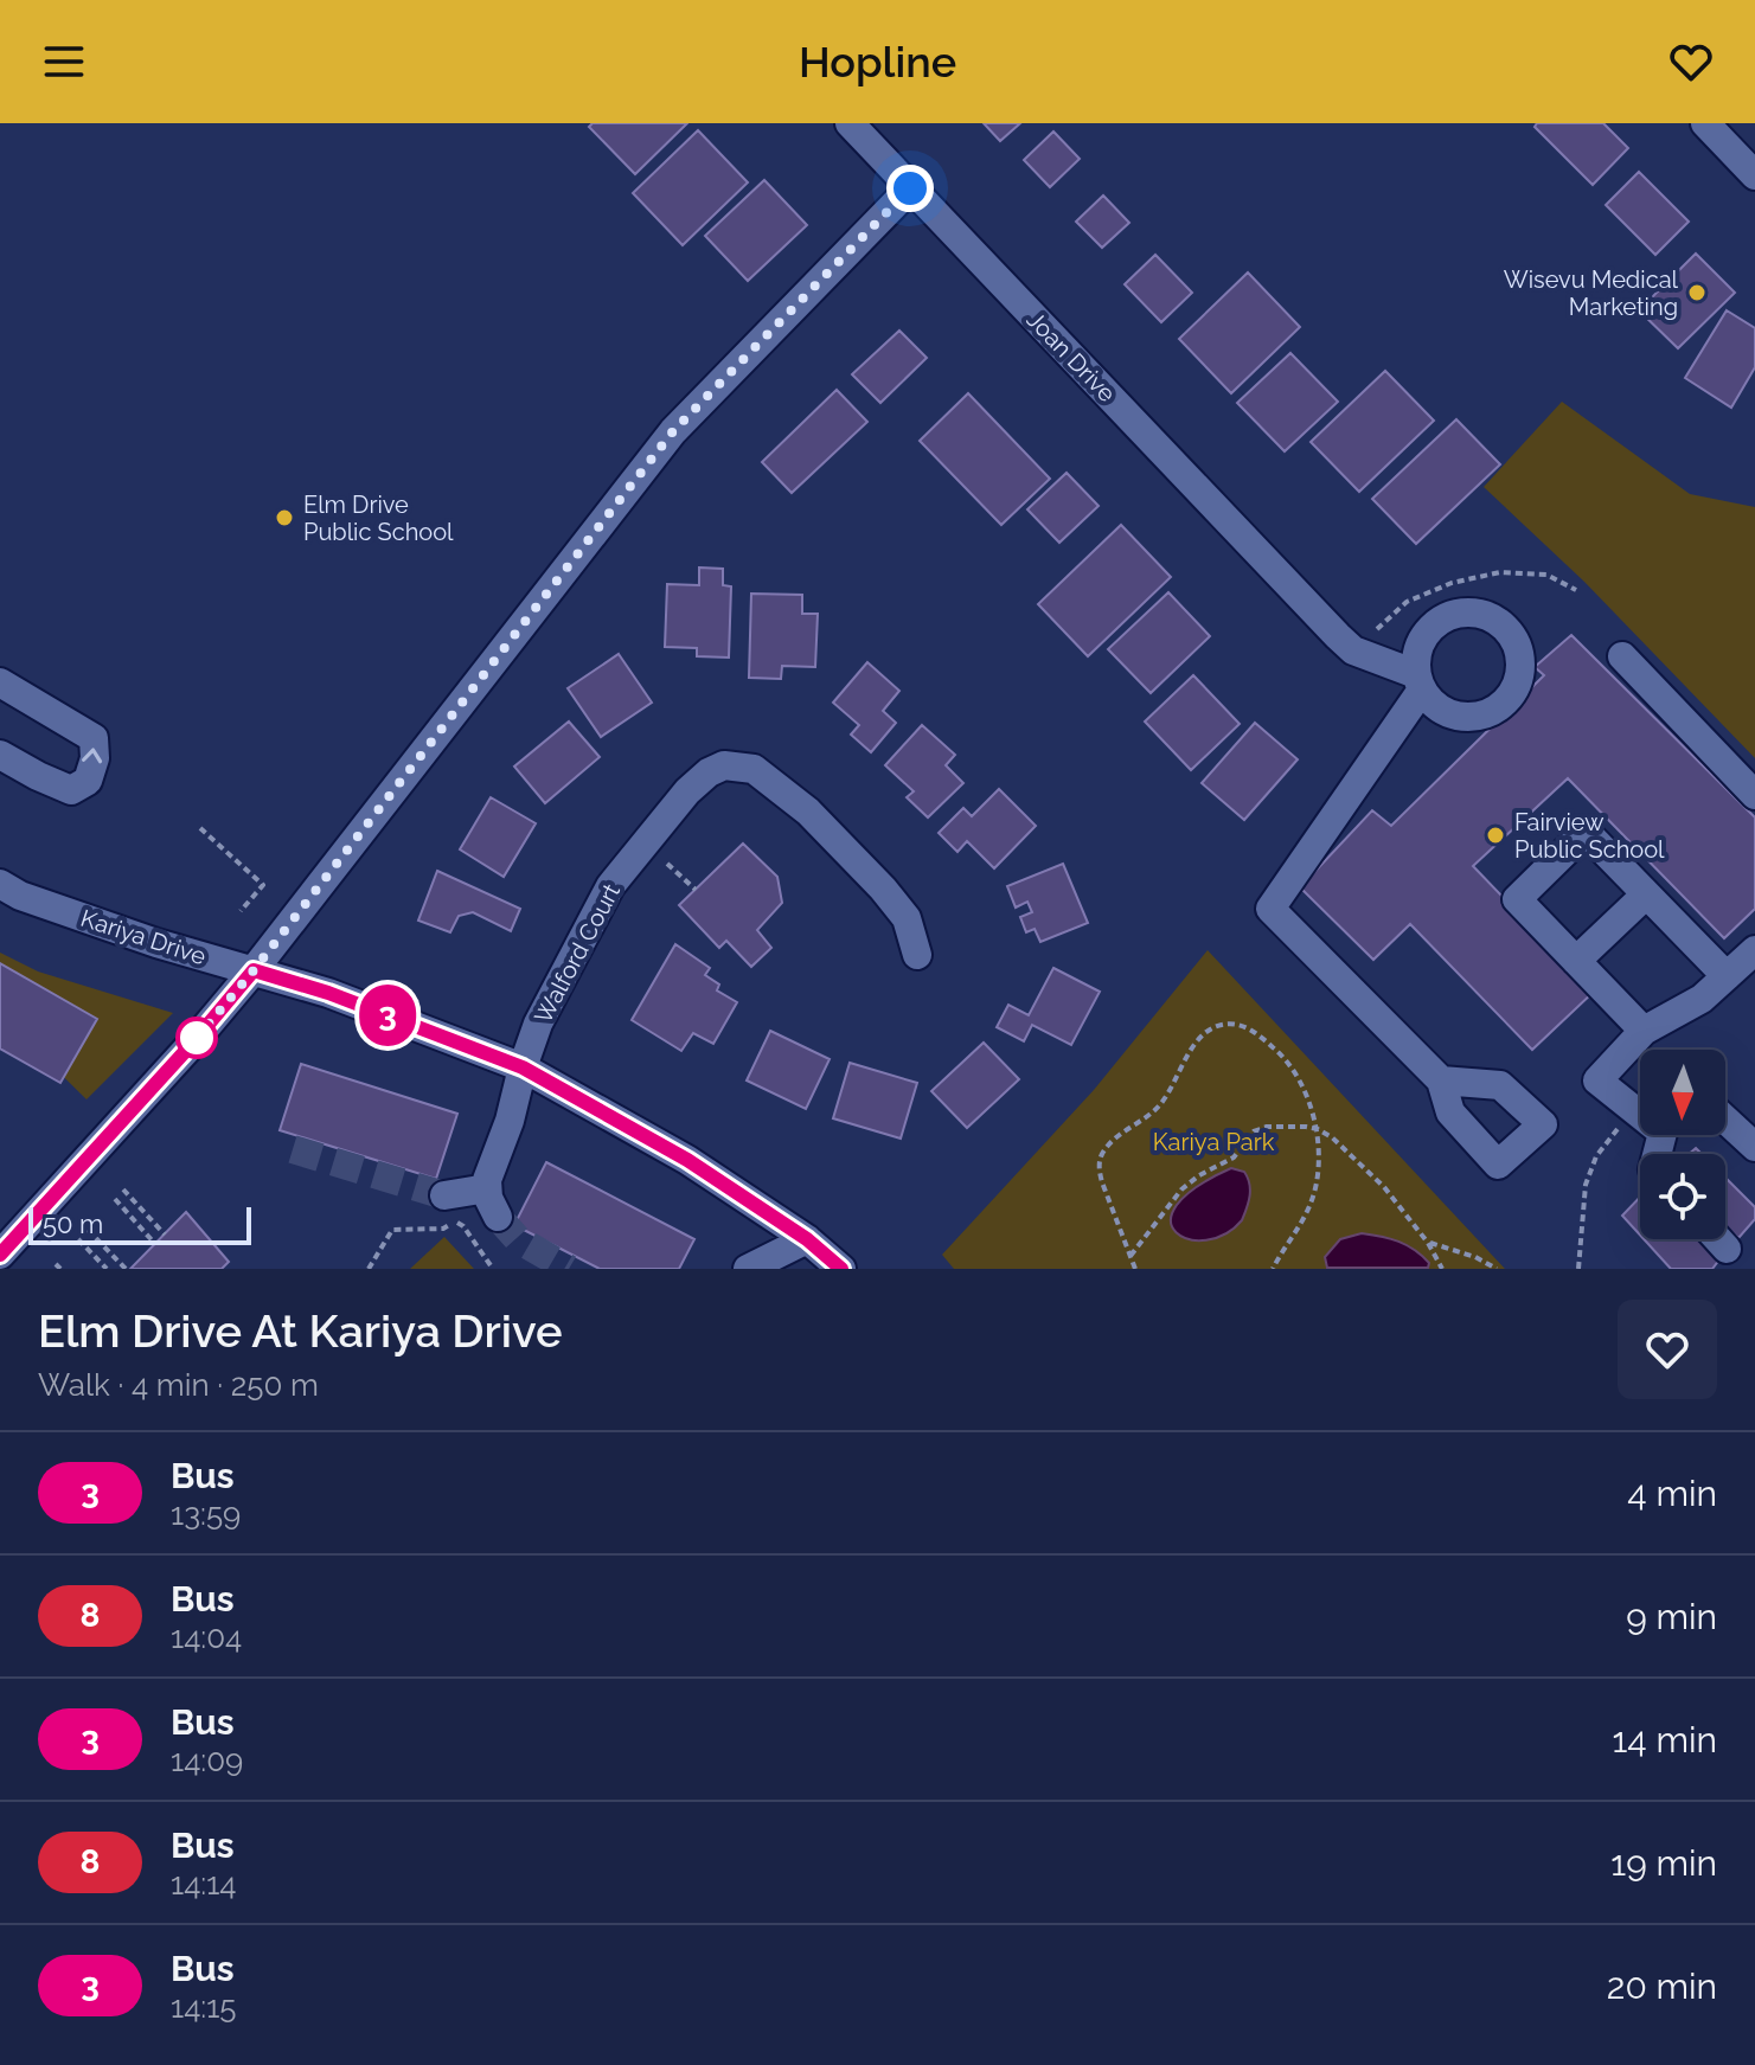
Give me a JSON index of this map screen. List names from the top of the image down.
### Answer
{
  "streets": {
    "street": ["Joan Drive", "Kariya Drive", "Walford Court"]
  },
  "crossings": [
    ["Kariya Drive", "Walford Court"]
  ],
  "parks": ["Kariya Park"],
  "places": ["Wisevu Medical Marketing", "Elm Drive Public School", "Fairview Public School"],
  "lines": ["bus line 3"],
  "scale_bar": "50 m",
  "north": "bottom",
  "page": {
    "header": "Hopline",
    "on_map": "3",
    "scale": "50 m",
    "heading": ["Elm Drive At Kariya Drive", "Walk · 4 min · 250 m"],
    "list": [
      {
        "mark": "3",
        "name": "Bus",
        "note": "13:59",
        "value": "4 min"
      },
      {
        "mark": "8",
        "name": "Bus",
        "note": "14:04",
        "value": "9 min"
      },
      {
        "mark": "3",
        "name": "Bus",
        "note": "14:09",
        "value": "14 min"
      },
      {
        "mark": "8",
        "name": "Bus",
        "note": "14:14",
        "value": "19 min"
      },
      {
        "mark": "3",
        "name": "Bus",
        "note": "14:15",
        "value": "20 min"
      }
    ]
  }
}
